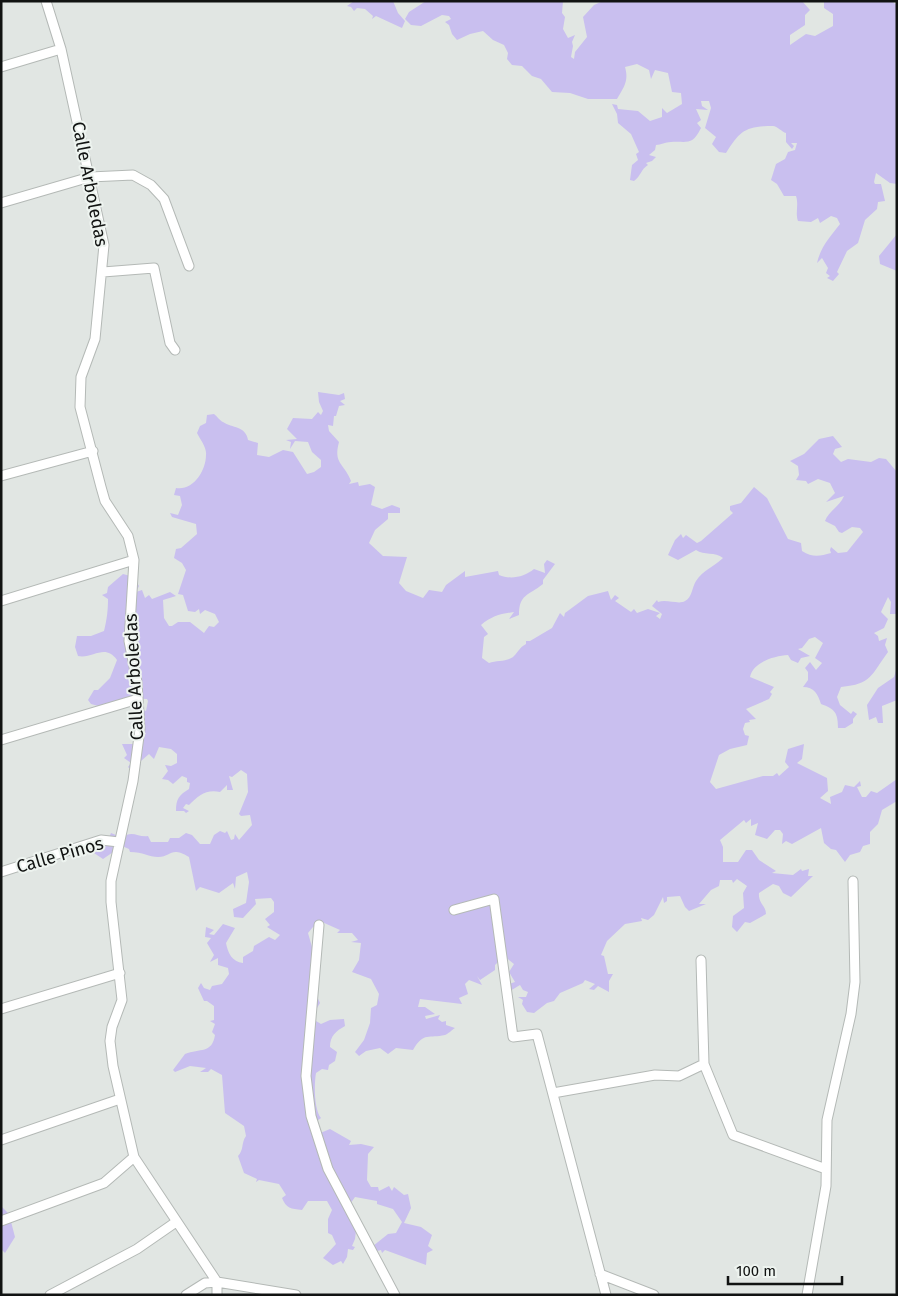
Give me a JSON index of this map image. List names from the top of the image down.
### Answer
{
  "streets": {
    "street": ["Calle Arboledas", "Calle Pinos"]
  },
  "crossings": [
    ["Calle Arboledas", "Calle Pinos"]
  ],
  "scale_bar": "100 m"
}
